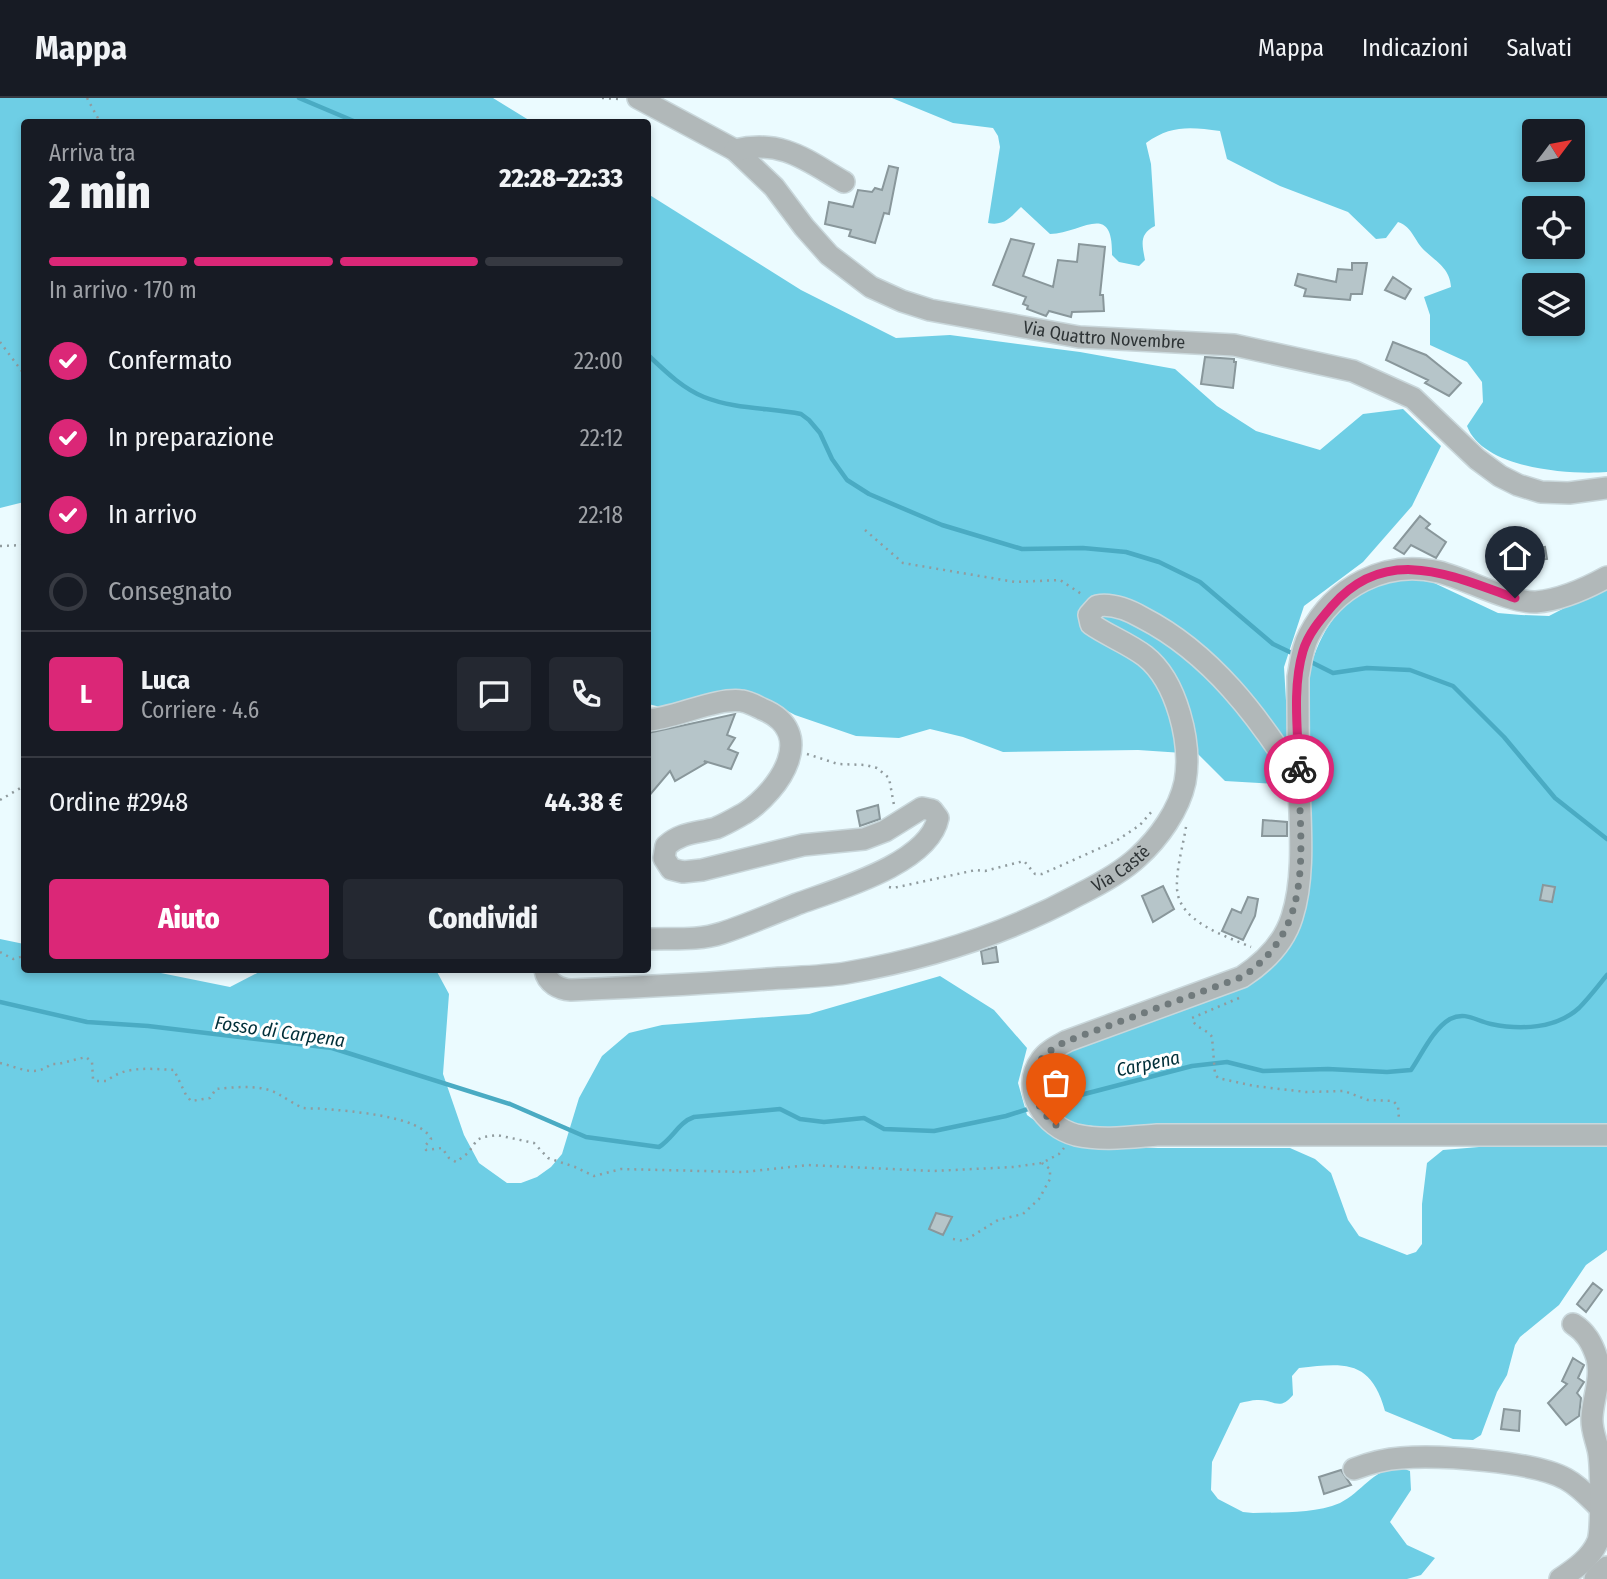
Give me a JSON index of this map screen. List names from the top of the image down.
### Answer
{
  "streets": {
    "street": ["Via Quattro Novembre", "Via Castè"]
  },
  "water": ["Fosso di Carpena", "Carpena"],
  "north": "top right",
  "page": {
    "header": "Mappa",
    "nav": ["Mappa", "Indicazioni", "Salvati"],
    "heading": ["2 min", "Arriva tra", "22:28–22:33"],
    "panel": [
      "Luca",
      "Corriere · 4.6",
      "Ordine #2948",
      "44.38 €"
    ],
    "bar": "In arrivo · 170 m",
    "list": [
      ["Confermato", "22:00"],
      ["In preparazione", "22:12"],
      ["In arrivo", "22:18"],
      "Consegnato"
    ],
    "round": "L",
    "buttons": ["Aiuto", "Condividi"]
  }
}
